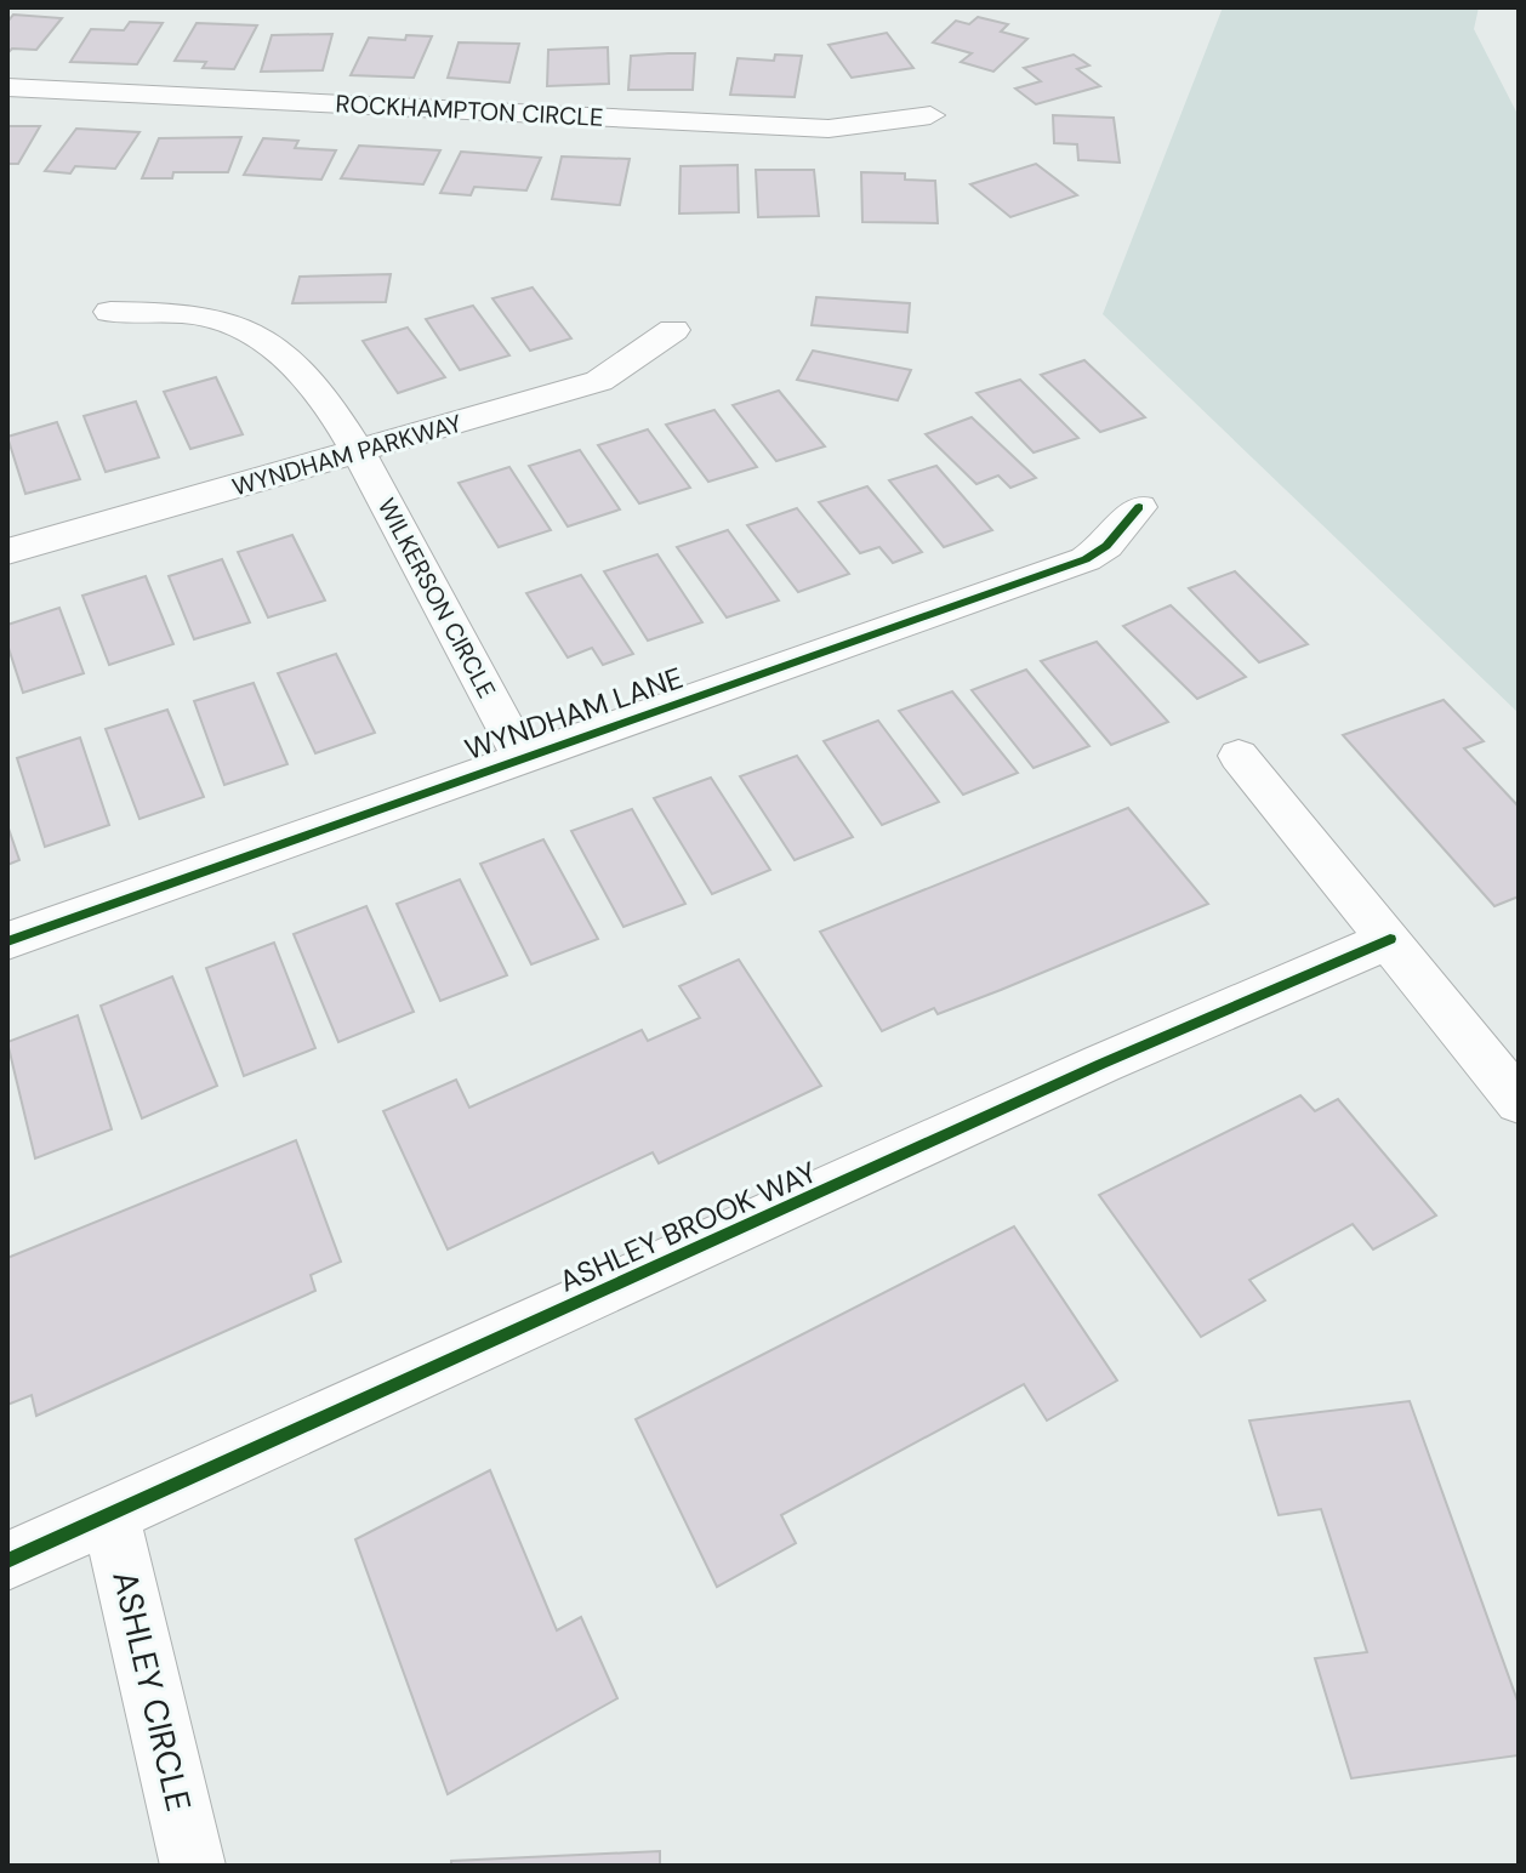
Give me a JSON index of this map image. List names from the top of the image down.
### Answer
{
  "streets": {
    "street": [
      "ROCKHAMPTON CIRCLE",
      "WYNDHAM PARKWAY",
      "WILKERSON CIRCLE",
      "WYNDHAM LANE",
      "ASHLEY BROOK WAY",
      "ASHLEY CIRCLE"
    ]
  },
  "crossings": [
    ["WYNDHAM PARKWAY", "WILKERSON CIRCLE"],
    ["WILKERSON CIRCLE", "WYNDHAM LANE"],
    ["ASHLEY BROOK WAY", "ASHLEY CIRCLE"]
  ]
}
